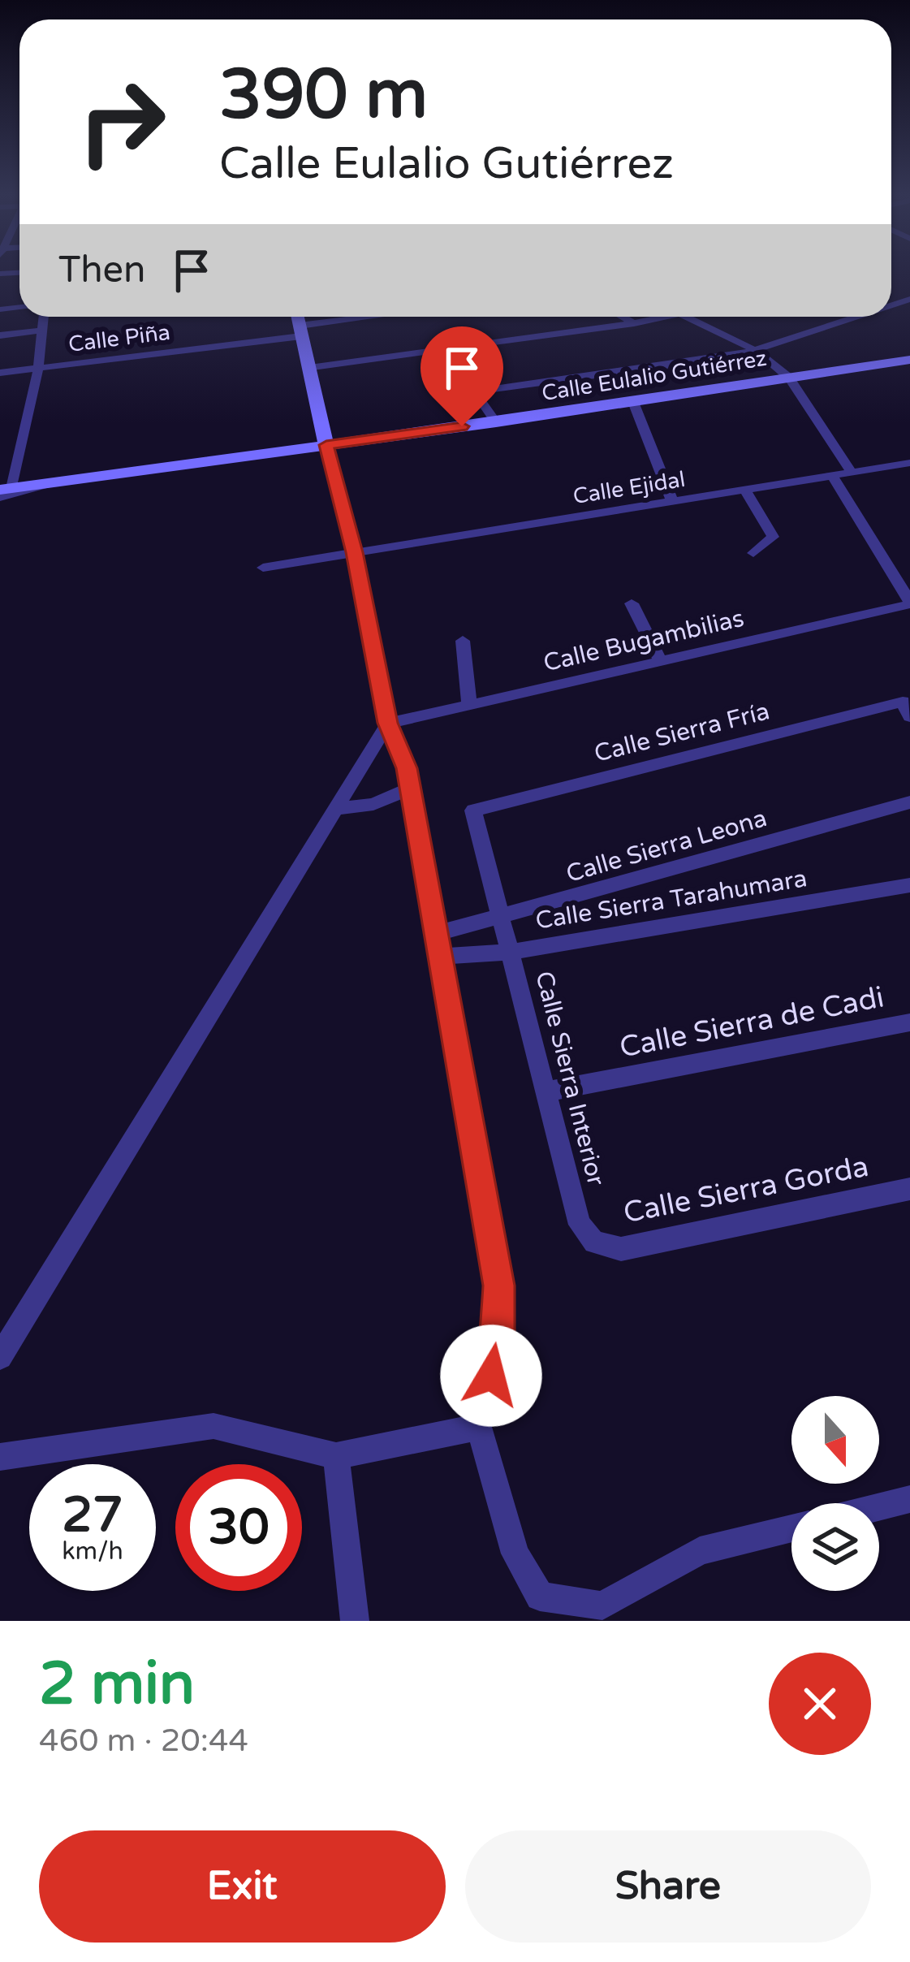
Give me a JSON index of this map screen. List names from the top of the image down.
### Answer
{
  "streets": {
    "street": [
      "Calle Piña",
      "Calle Eulalio Gutiérrez",
      "Calle Ejidal",
      "Calle Bugambilias",
      "Calle Sierra Fría",
      "Calle Sierra Leona",
      "Calle Sierra Tarahumara",
      "Calle Sierra de Cadi",
      "Calle Sierra Interior",
      "Calle Sierra Gorda"
    ]
  },
  "crossings": [
    ["Calle Sierra Fría", "Calle Sierra Interior"],
    ["Calle Sierra Leona", "Calle Sierra Interior"],
    ["Calle Sierra Tarahumara", "Calle Sierra Interior"],
    ["Calle Sierra de Cadi", "Calle Sierra Interior"],
    ["Calle Sierra Interior", "Calle Sierra Gorda"]
  ],
  "north": "bottom",
  "page": {
    "turn": ["390 m", "Calle Eulalio Gutiérrez"],
    "then": "Then",
    "speed": "27 km/h",
    "limit": "30",
    "heading": ["2 min", "460 m · 20:44"],
    "buttons": ["Exit", "Share"]
  }
}
